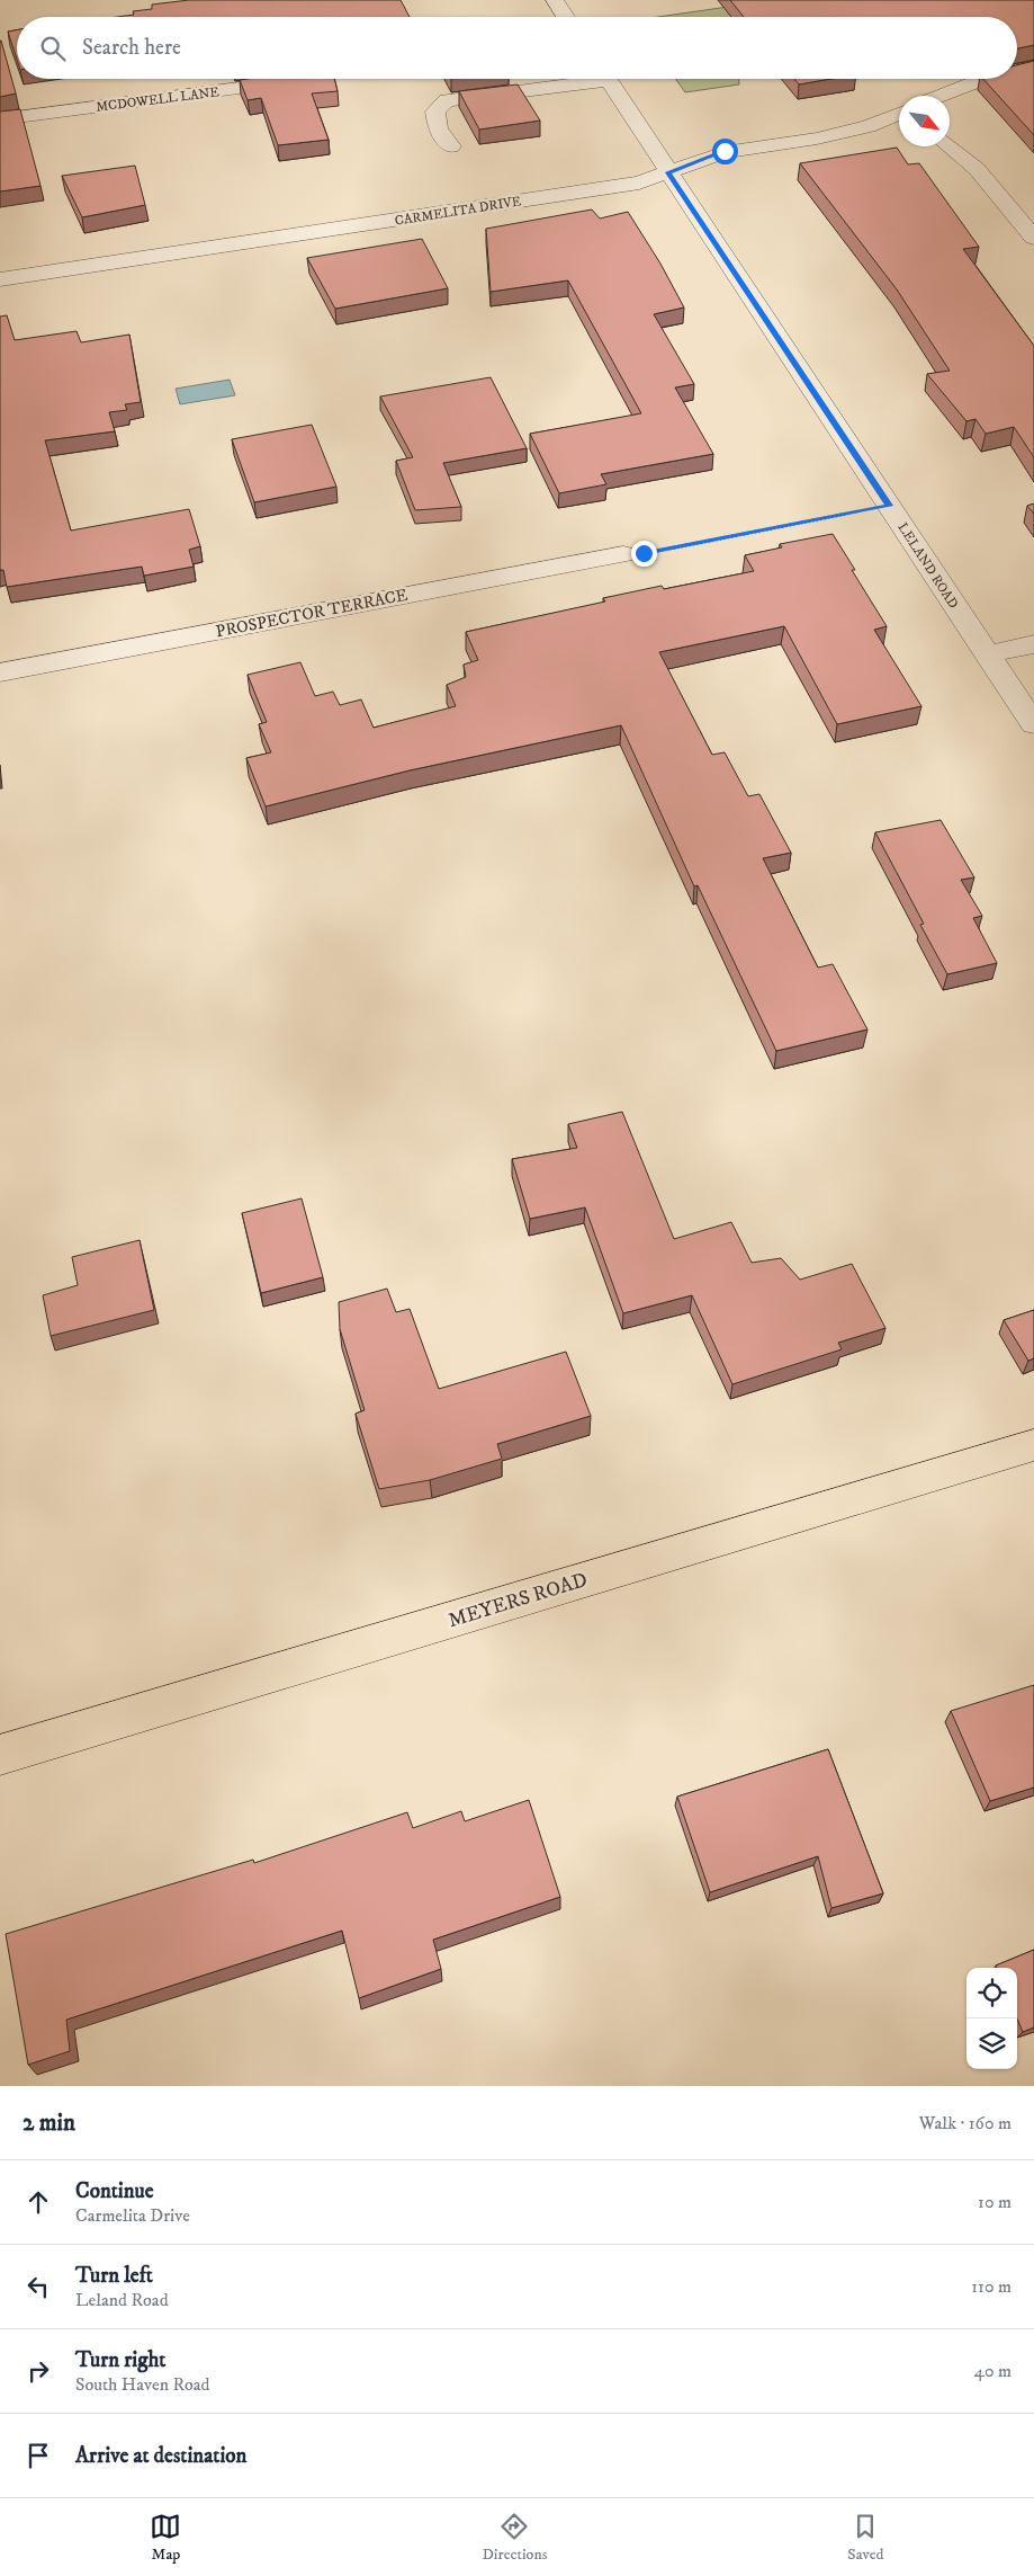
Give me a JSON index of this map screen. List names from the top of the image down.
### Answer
{
  "streets": {
    "main road": ["MEYERS ROAD"],
    "street": [
      "MCDOWELL LANE",
      "CARMELITA DRIVE",
      "LELAND ROAD",
      "PROSPECTOR TERRACE"
    ]
  },
  "crossings": [
    ["CARMELITA DRIVE", "LELAND ROAD"]
  ],
  "north": "bottom right",
  "page": {
    "search": "Search here",
    "heading": ["2 min", "Walk · 160 m"],
    "list": [
      ["Continue", "Carmelita Drive", "10 m"],
      ["Turn left", "Leland Road", "110 m"],
      ["Turn right", "South Haven Road", "40 m"],
      "Arrive at destination"
    ],
    "nav": ["Map", "Directions", "Saved"]
  }
}
